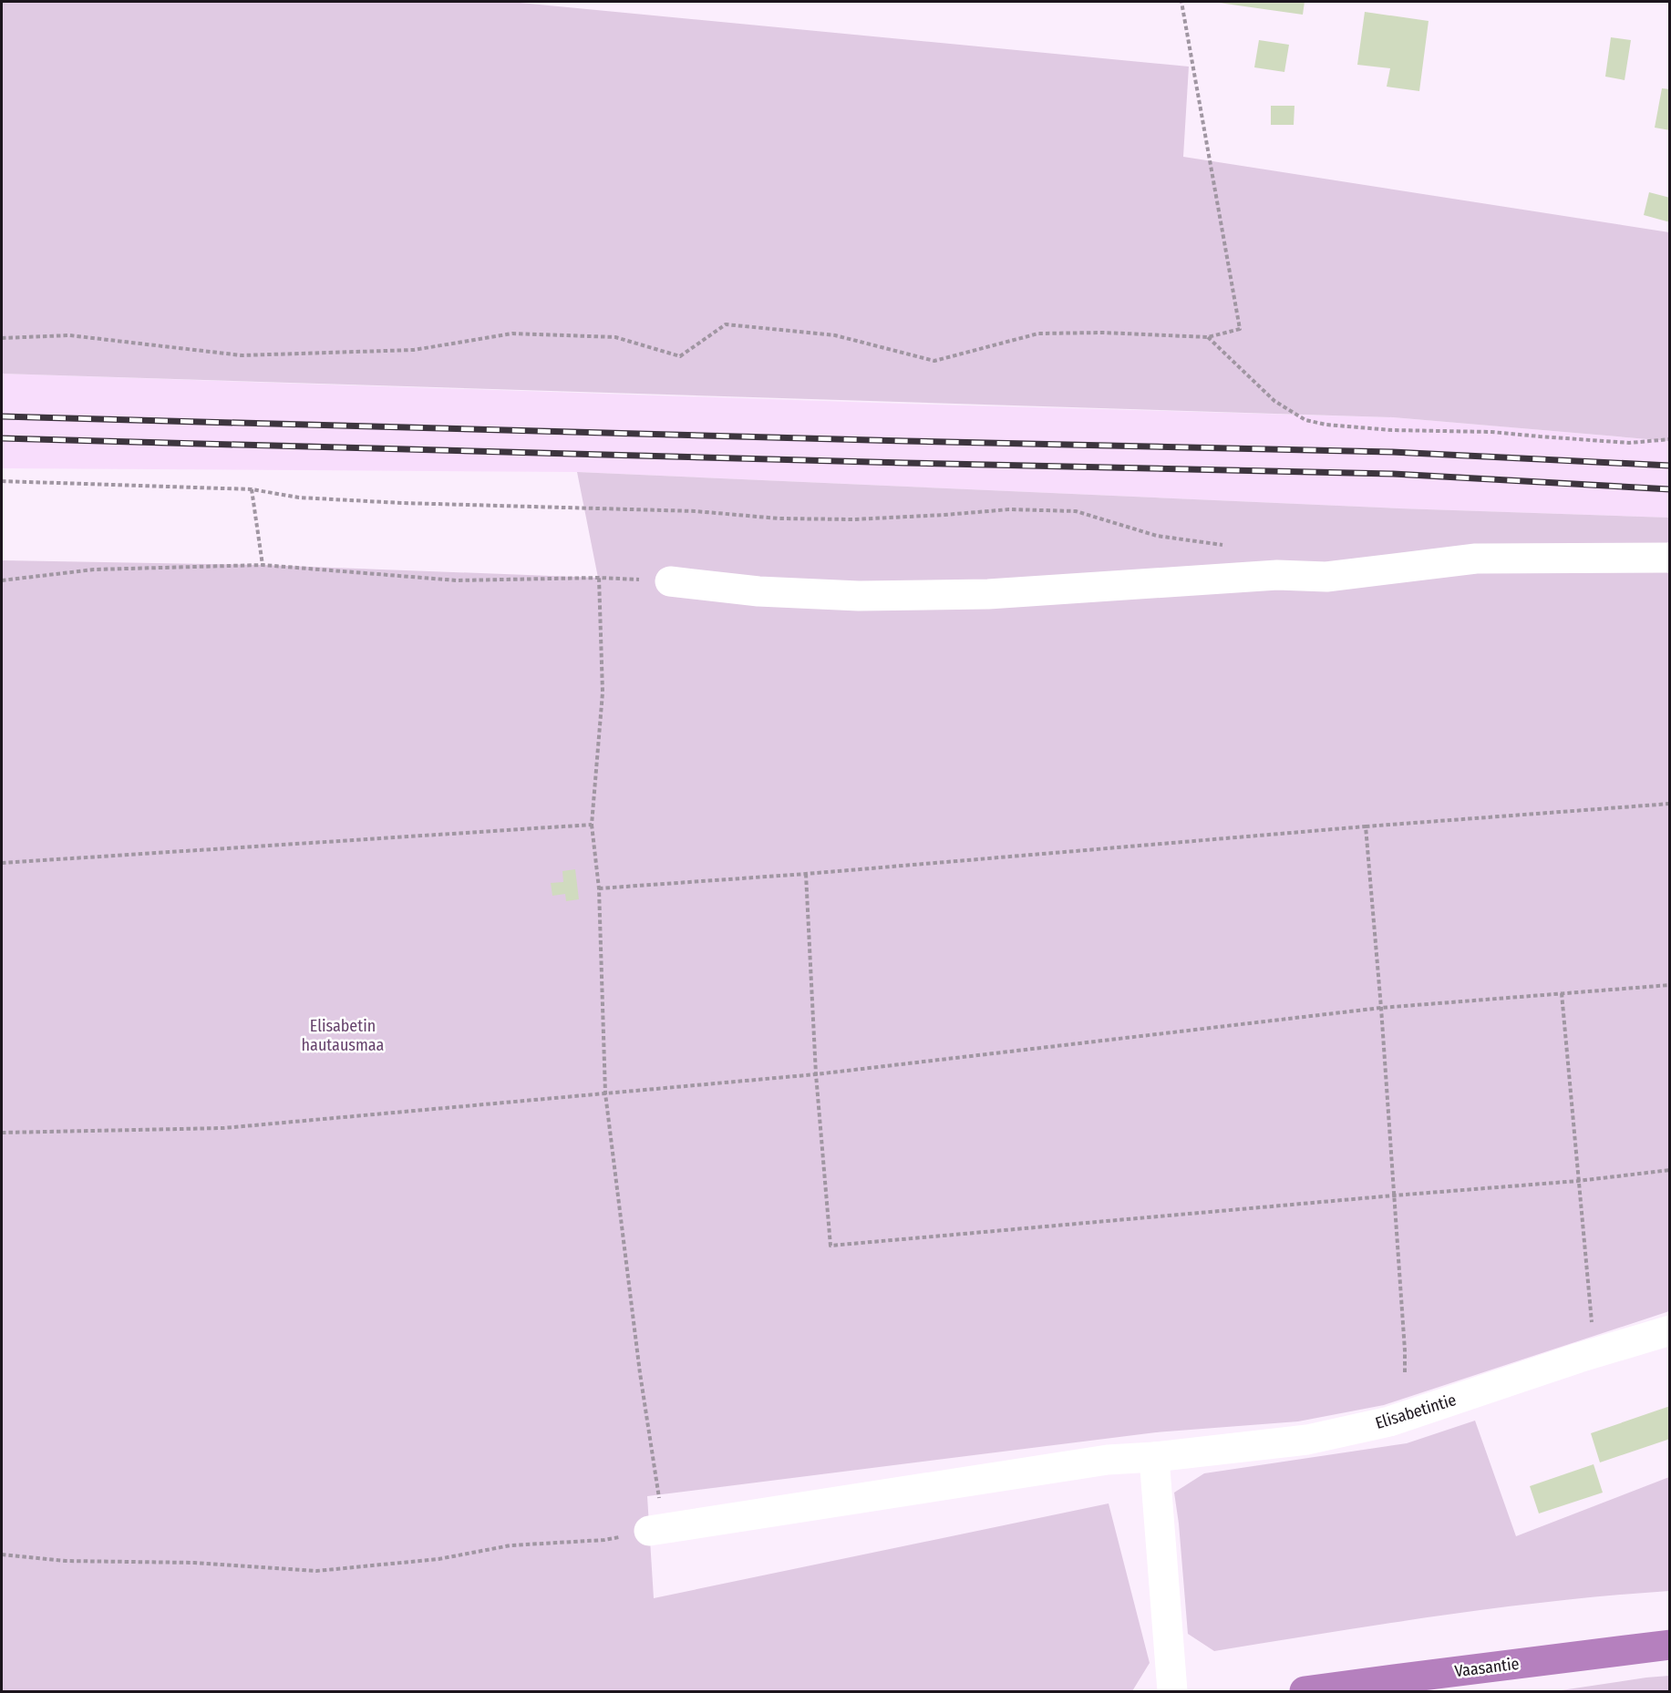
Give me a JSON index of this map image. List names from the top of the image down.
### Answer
{
  "streets": {
    "highway": ["Vaasantie"],
    "street": ["Elisabetintie"]
  },
  "parks": ["Elisabetin hautausmaa"]
}
